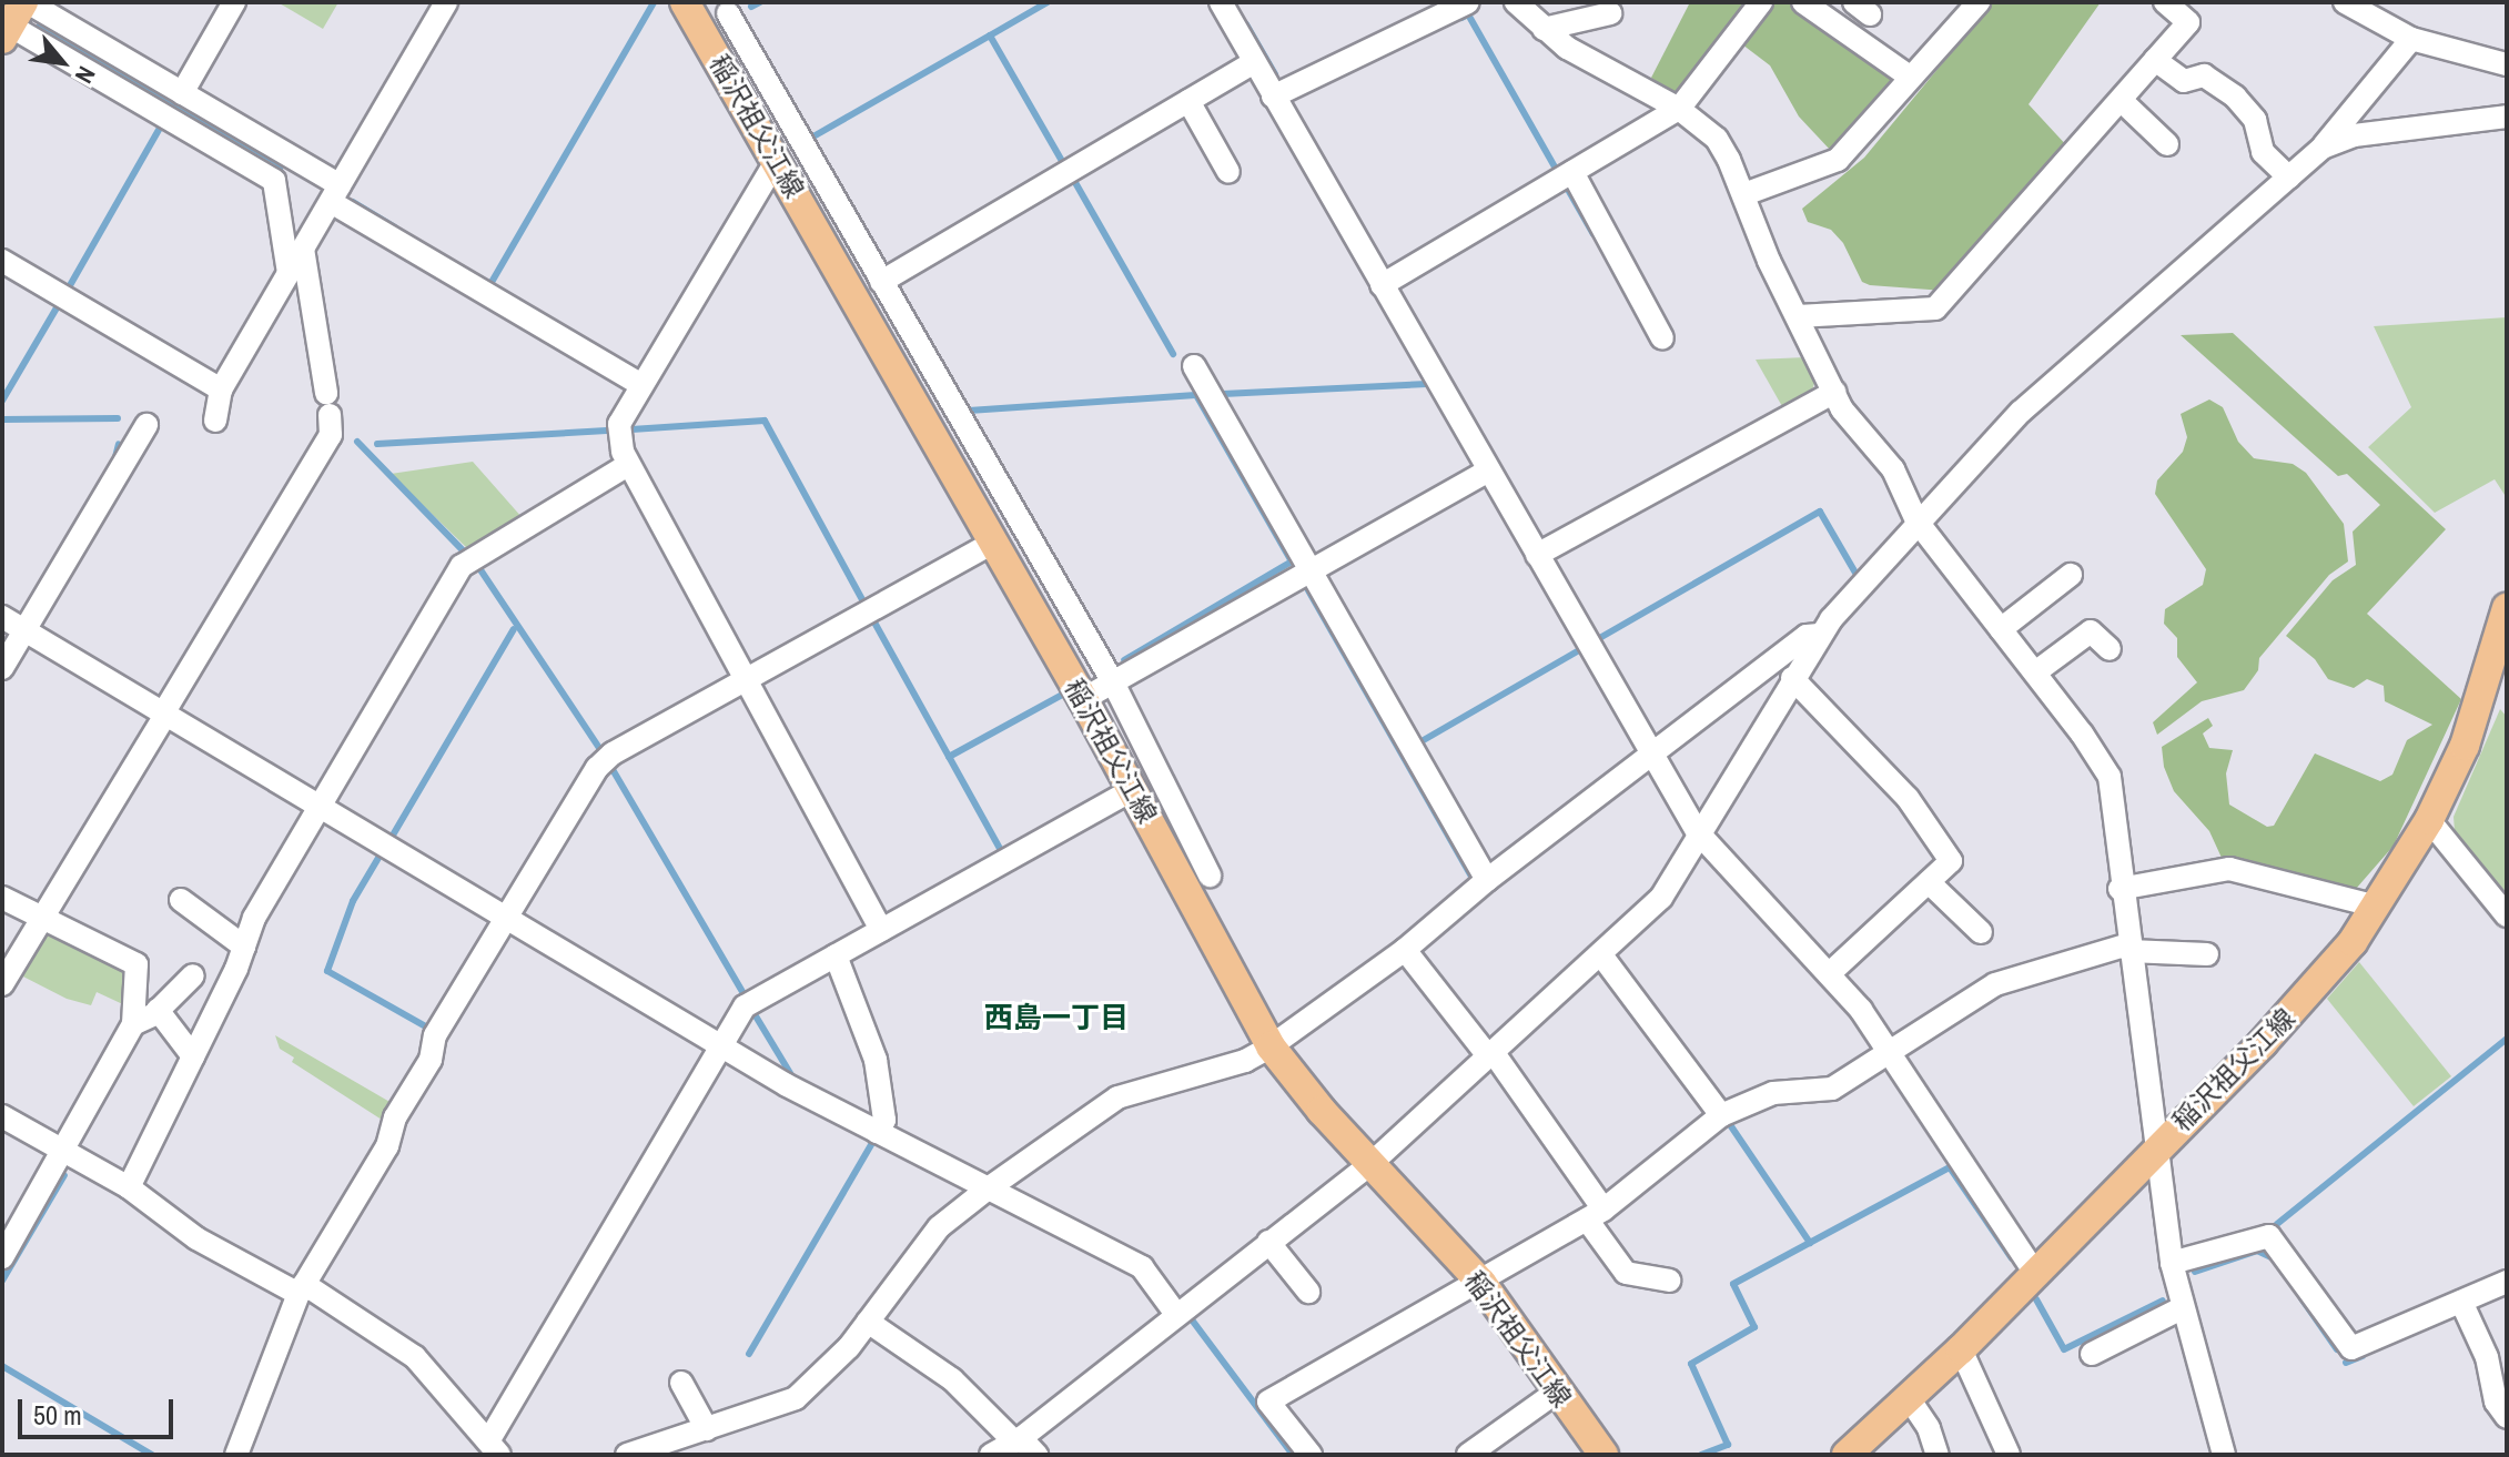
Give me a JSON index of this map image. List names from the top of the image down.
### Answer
{
  "streets": {
    "main road": ["稲沢祖父江線"]
  },
  "districts": ["西島一丁目"],
  "scale_bar": "50 m",
  "north": "bottom right"
}
